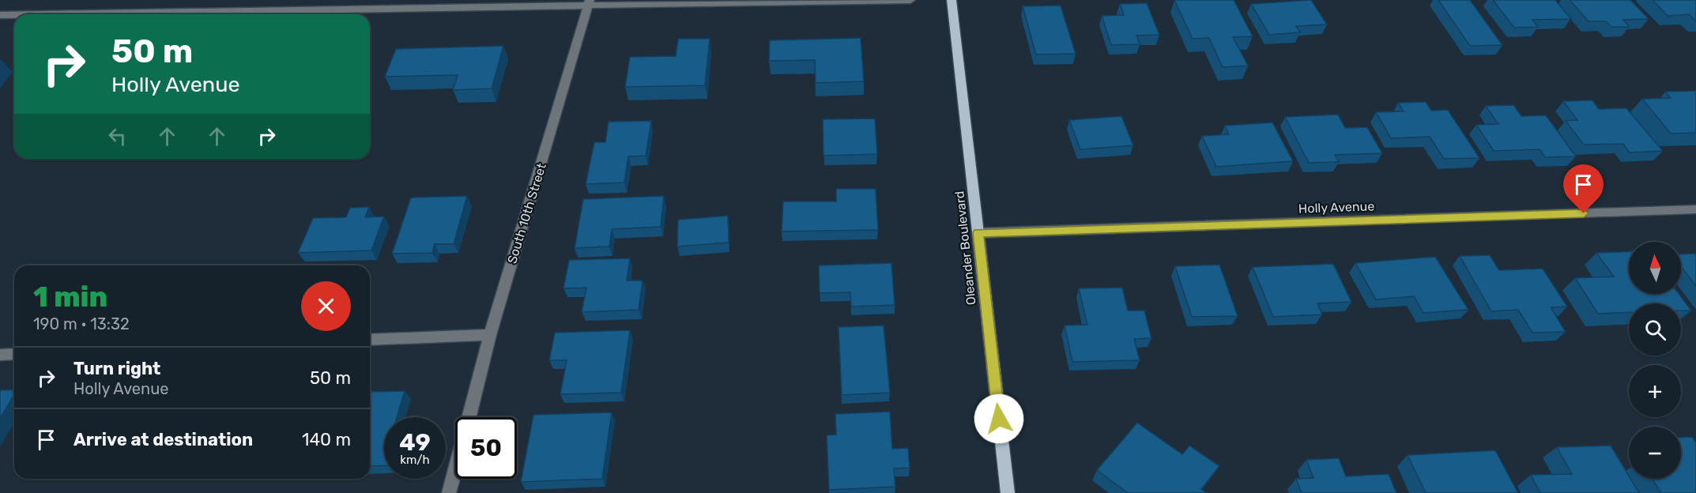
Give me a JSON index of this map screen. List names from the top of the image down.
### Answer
{
  "streets": {
    "main road": ["Oleander Boulevard"],
    "street": ["Holly Avenue", "South 10th Street"]
  },
  "crossings": [
    ["Holly Avenue", "Oleander Boulevard"]
  ],
  "north": "top",
  "page": {
    "turn": ["50 m", "Holly Avenue"],
    "map_buttons": ["+", "−"],
    "heading": ["1 min", "190 m · 13:32"],
    "list": [
      {
        "name": "Turn right",
        "note": "Holly Avenue",
        "value": "50 m"
      },
      {
        "name": "Arrive at destination",
        "value": "140 m"
      }
    ],
    "speed": "49 km/h",
    "limit": "50"
  }
}
